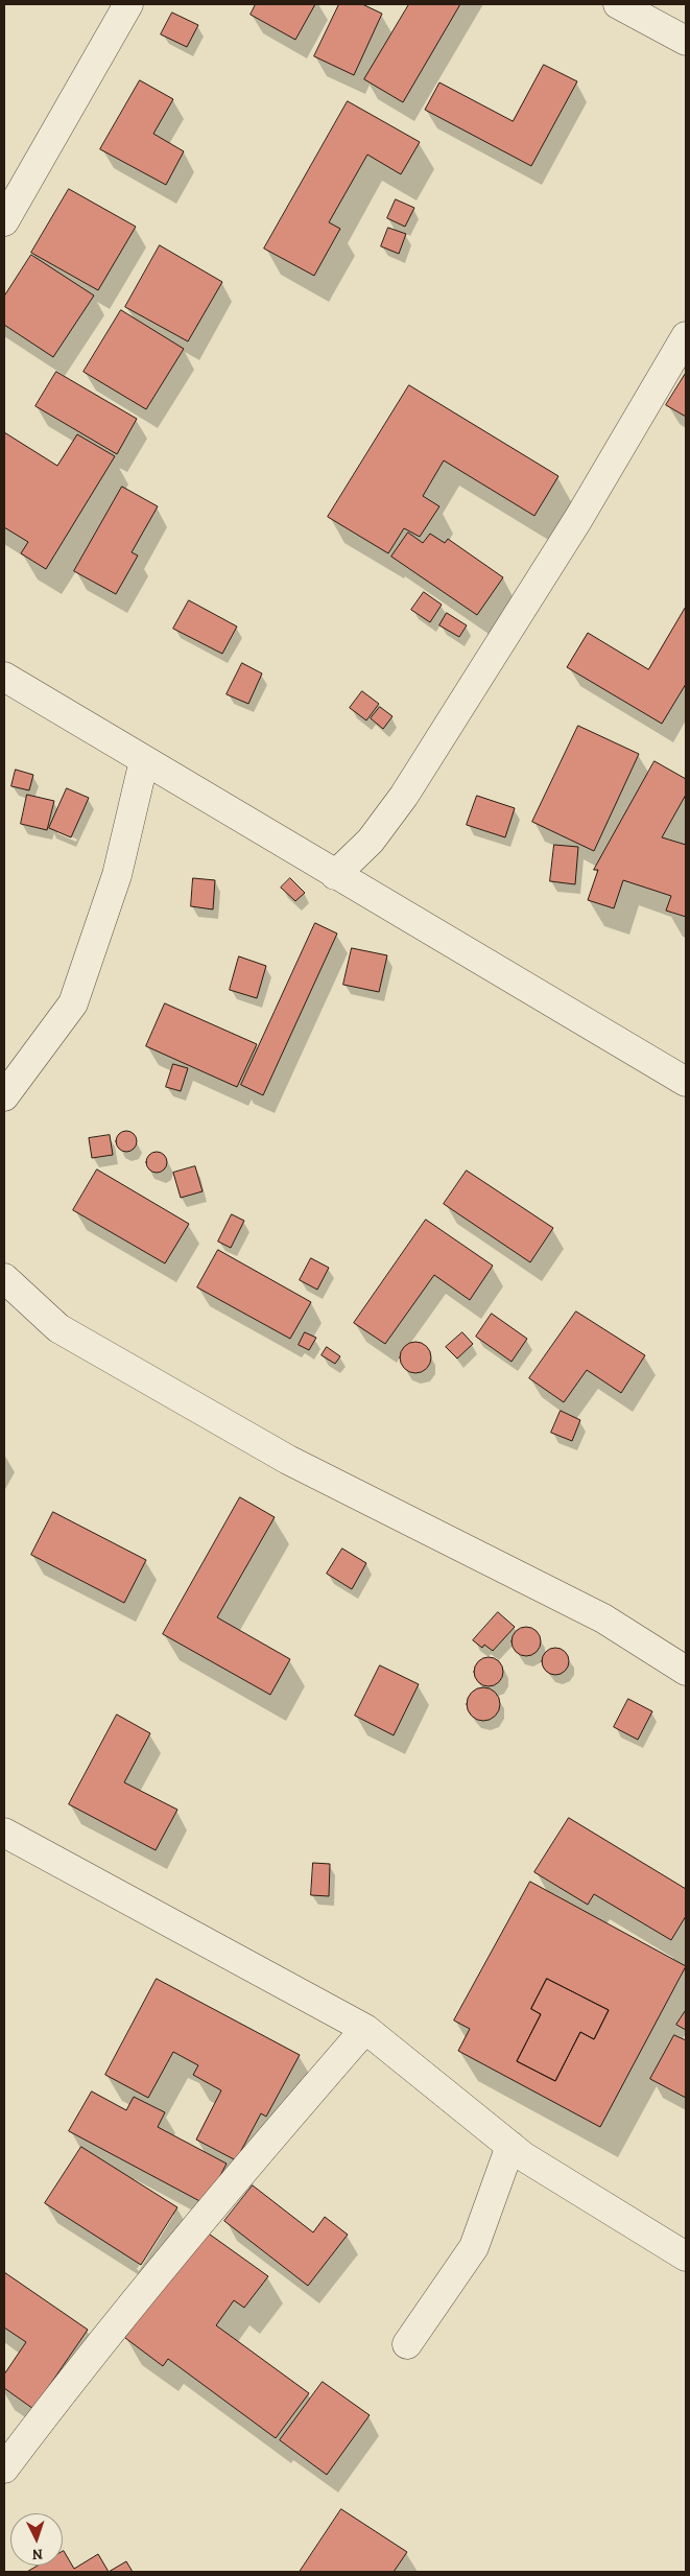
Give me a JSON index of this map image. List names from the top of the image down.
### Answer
{
  "north": "bottom"
}
